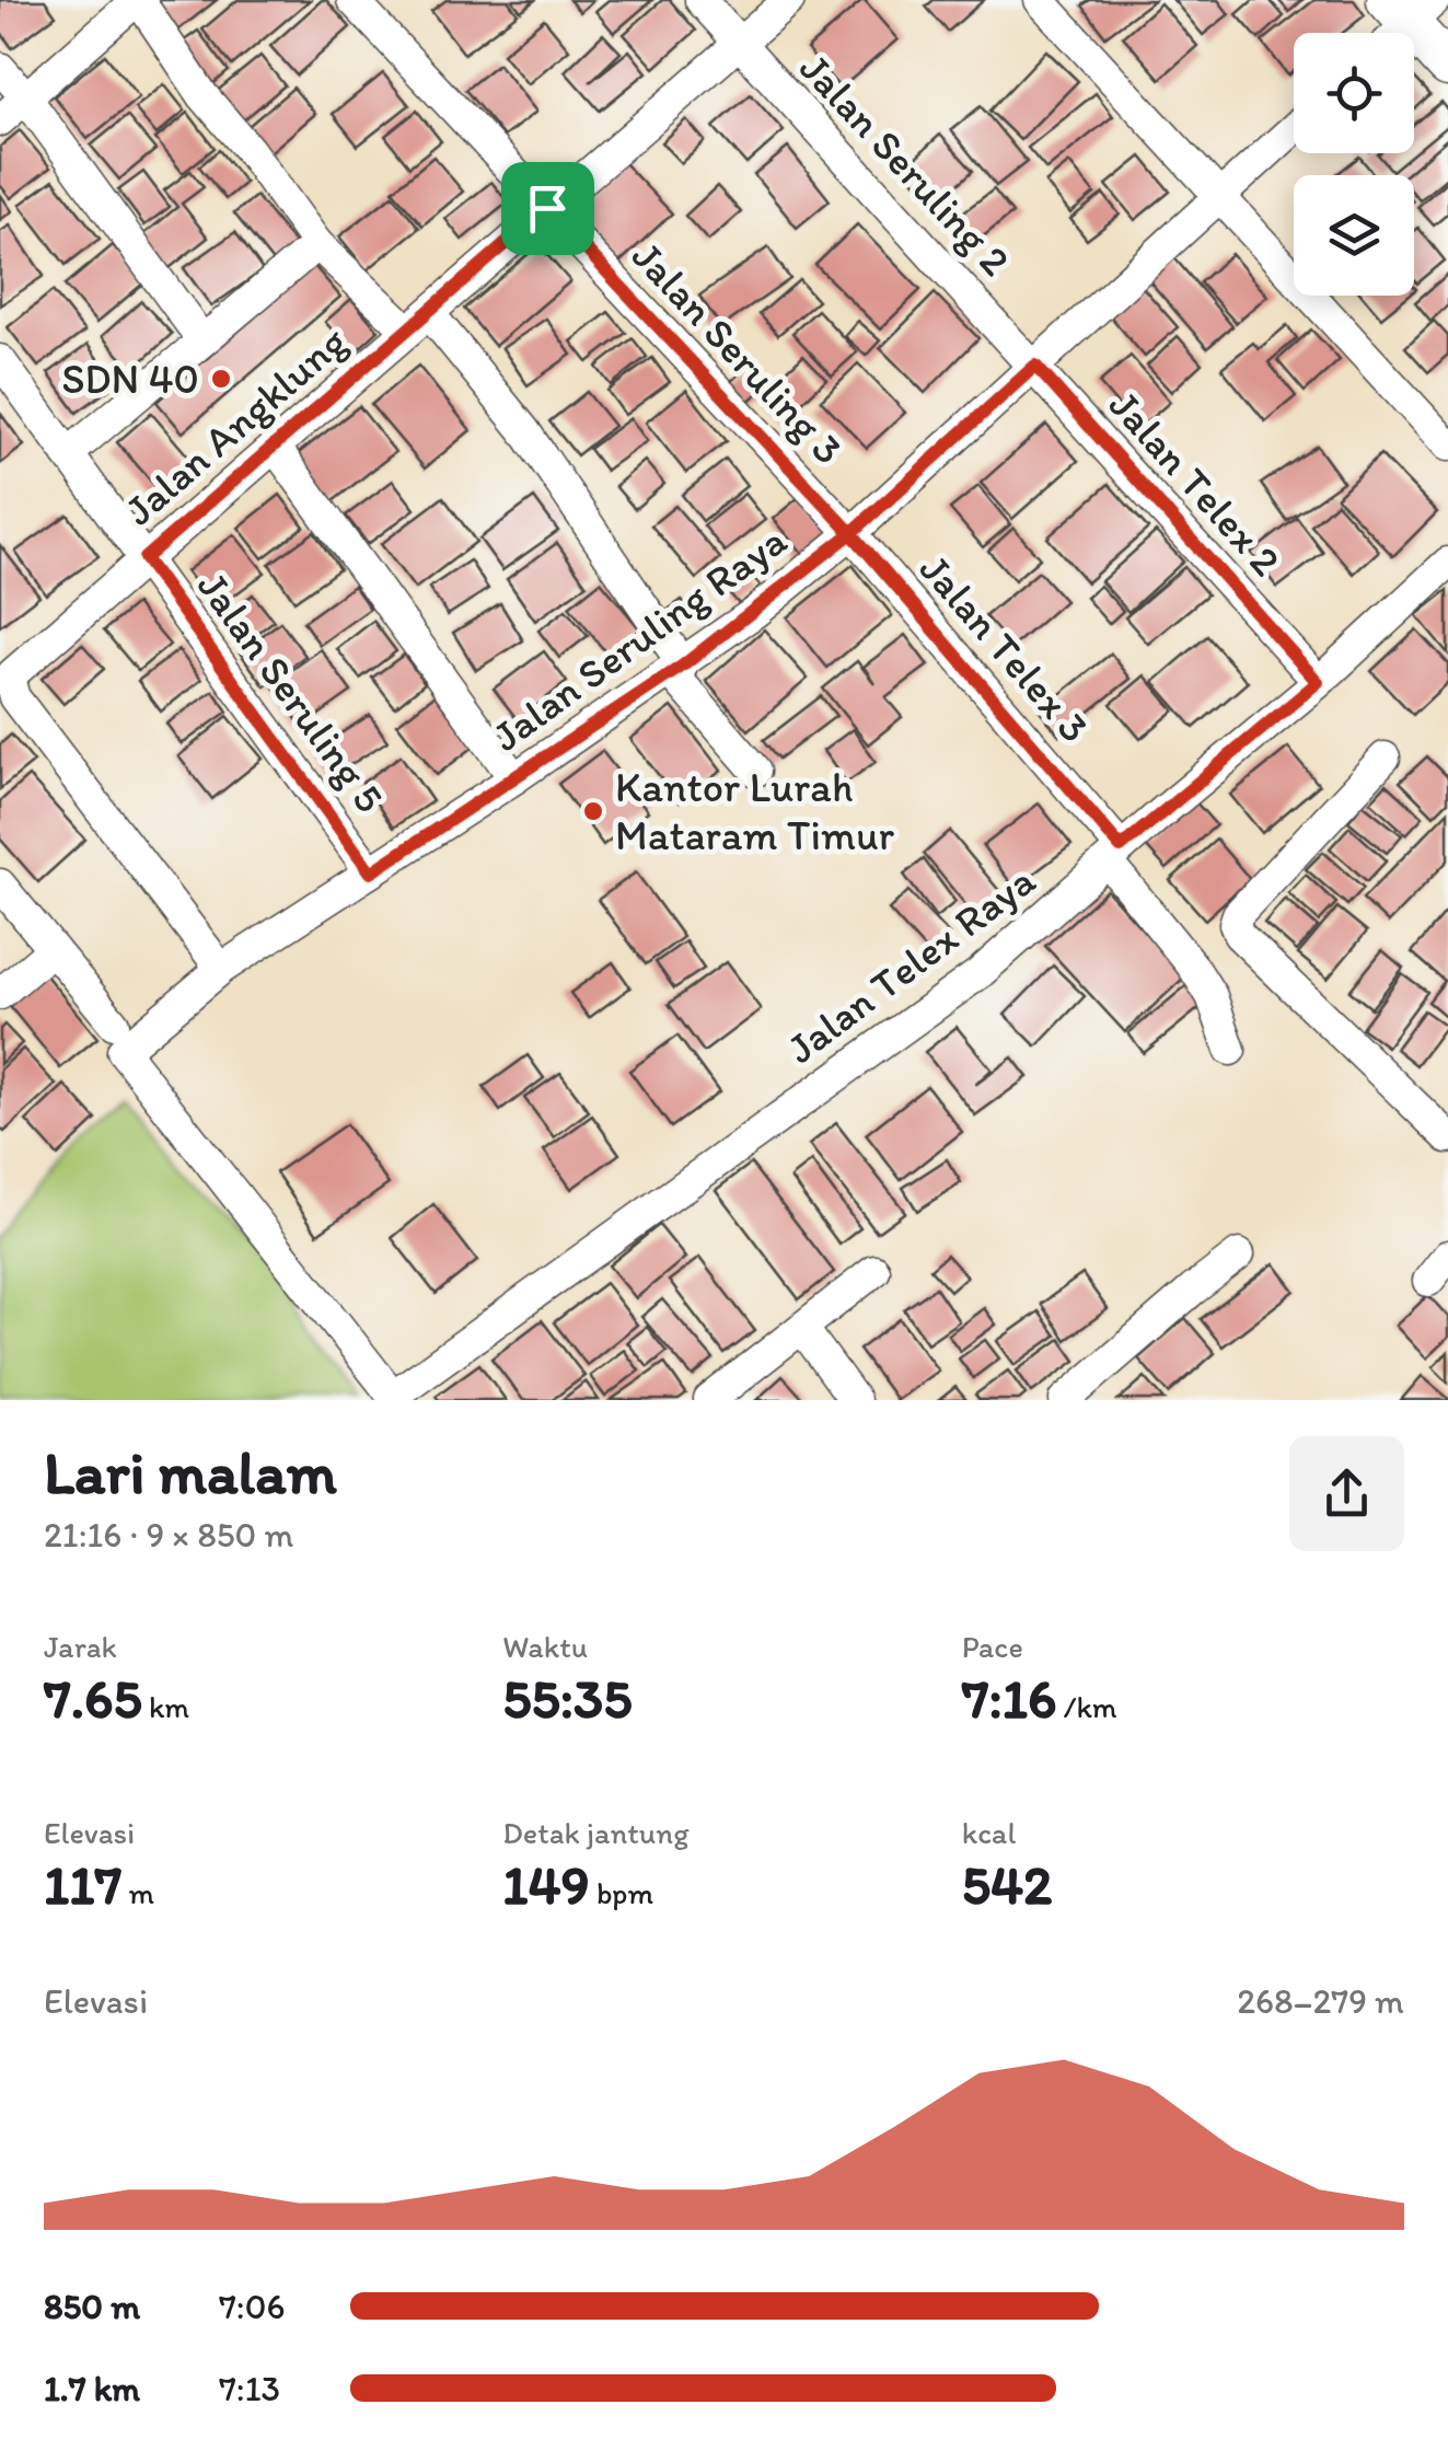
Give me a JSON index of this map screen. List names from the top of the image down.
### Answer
{
  "streets": {
    "street": [
      "Jalan Seruling 2",
      "Jalan Seruling 3",
      "Jalan Angklung",
      "Jalan Telex 2",
      "Jalan Seruling Raya",
      "Jalan Telex 3",
      "Jalan Seruling 5",
      "Jalan Telex Raya"
    ]
  },
  "crossings": [
    ["Jalan Seruling 2", "Jalan Angklung"],
    ["Jalan Seruling 2", "Jalan Telex 2"],
    ["Jalan Seruling 3", "Jalan Angklung"],
    ["Jalan Seruling 3", "Jalan Telex 3"],
    ["Jalan Angklung", "Jalan Seruling Raya"],
    ["Jalan Angklung", "Jalan Seruling 5"],
    ["Jalan Telex 2", "Jalan Seruling Raya"],
    ["Jalan Telex 2", "Jalan Telex Raya"],
    ["Jalan Seruling Raya", "Jalan Telex 3"],
    ["Jalan Seruling Raya", "Jalan Seruling 5"],
    ["Jalan Seruling Raya", "Jalan Telex Raya"],
    ["Jalan Telex 3", "Jalan Telex Raya"]
  ],
  "places": ["SDN 40", "Kantor Lurah Mataram Timur"],
  "page": {
    "heading": ["Lari malam", "21:16 · 9 × 850 m"],
    "stats": [
      ["Jarak", "7.65 km"],
      ["Waktu", "55:35"],
      ["Pace", "7:16 /km"],
      ["Elevasi", "117 m"],
      ["Detak jantung", "149 bpm"],
      ["kcal", "542"]
    ],
    "chart": ["Elevasi", "268–279 m"],
    "list": [
      {
        "name": "850 m",
        "note": "7:06"
      },
      {
        "name": "1.7 km",
        "note": "7:13"
      }
    ]
  }
}
